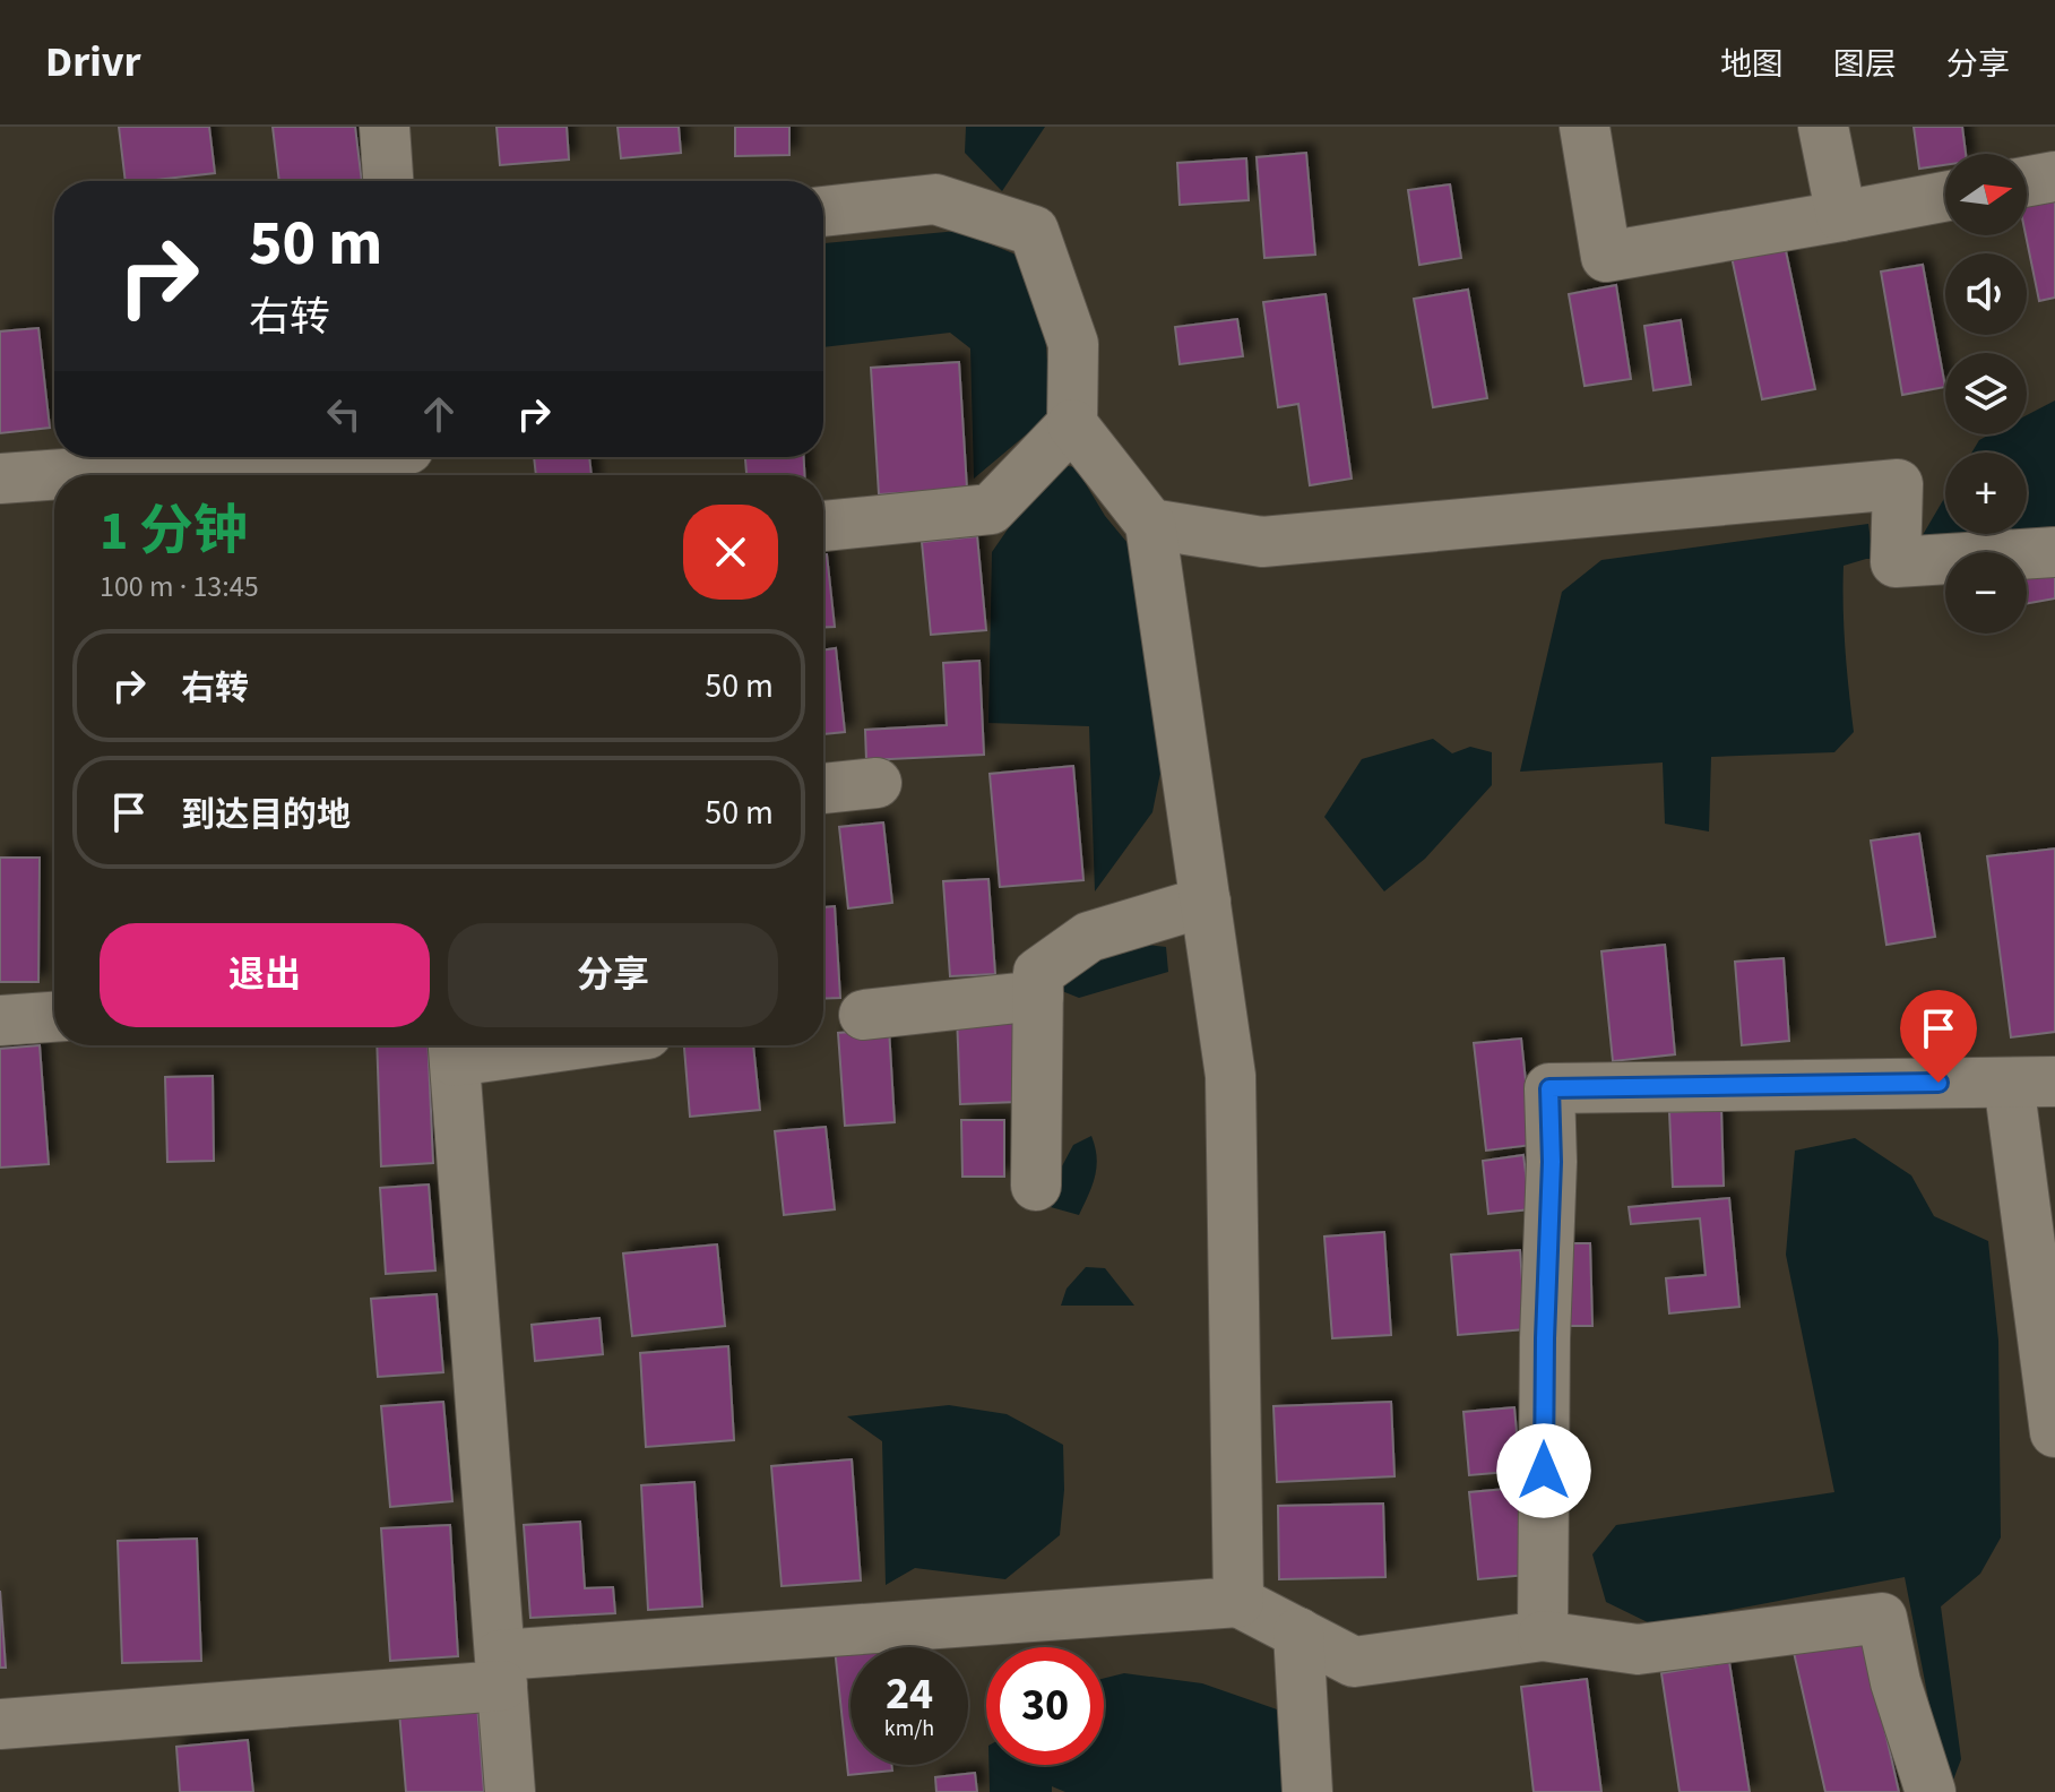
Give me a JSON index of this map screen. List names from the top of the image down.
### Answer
{
  "north": "right",
  "page": {
    "header": "Drivr",
    "nav": ["地图", "图层", "分享"],
    "map_buttons": ["+", "−"],
    "turn": ["50 m", "右转"],
    "heading": ["1 分钟", "100 m · 13:45"],
    "list": [
      {
        "name": "右转",
        "value": "50 m"
      },
      {
        "name": "到达目的地",
        "value": "50 m"
      }
    ],
    "buttons": ["退出", "分享"],
    "speed": "24 km/h",
    "limit": "30"
  }
}
